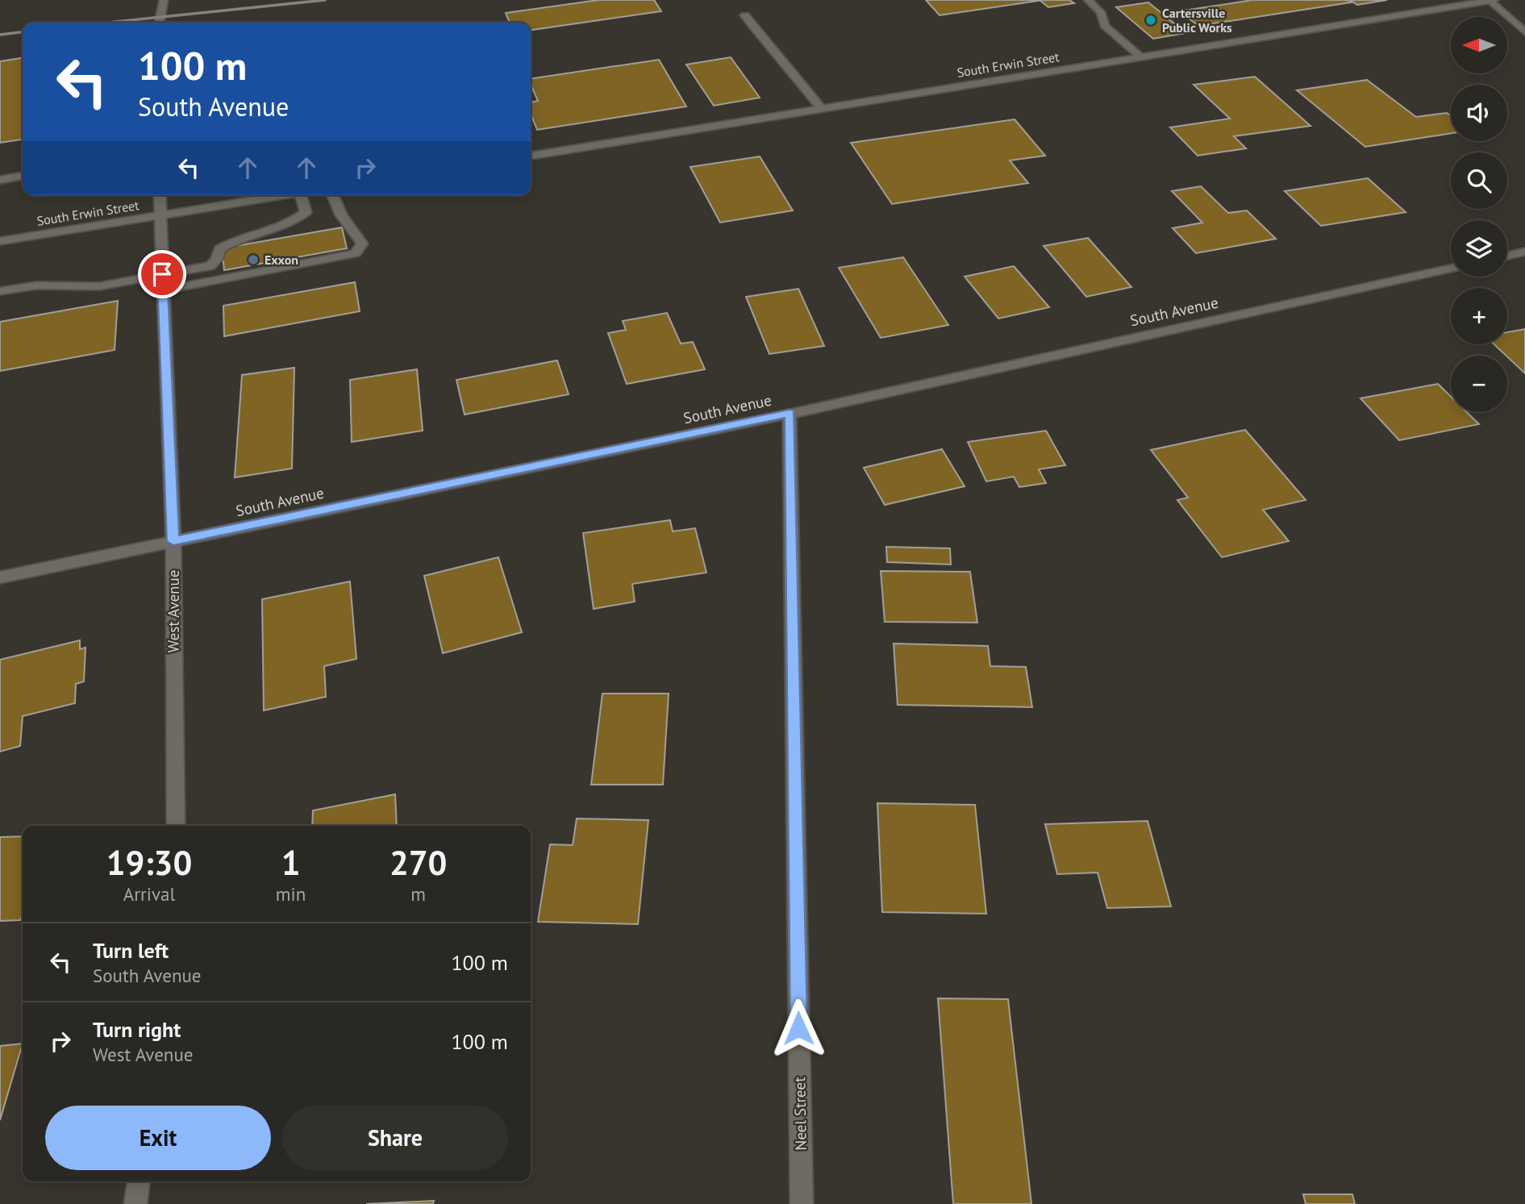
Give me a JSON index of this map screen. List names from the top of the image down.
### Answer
{
  "streets": {
    "street": [
      "South Erwin Street",
      "South Avenue",
      "West Avenue",
      "Neel Street"
    ]
  },
  "crossings": [
    ["South Erwin Street", "West Avenue"],
    ["South Avenue", "West Avenue"],
    ["South Avenue", "Neel Street"]
  ],
  "places": ["Cartersville Public Works", "Exxon"],
  "north": "left",
  "page": {
    "map_buttons": ["+", "−"],
    "turn": ["100 m", "South Avenue"],
    "eta": [
      "19:30",
      "Arrival",
      "1",
      "min",
      "270",
      "m"
    ],
    "list": [
      {
        "name": "Turn left",
        "note": "South Avenue",
        "value": "100 m"
      },
      {
        "name": "Turn right",
        "note": "West Avenue",
        "value": "100 m"
      }
    ],
    "buttons": ["Exit", "Share"]
  }
}
